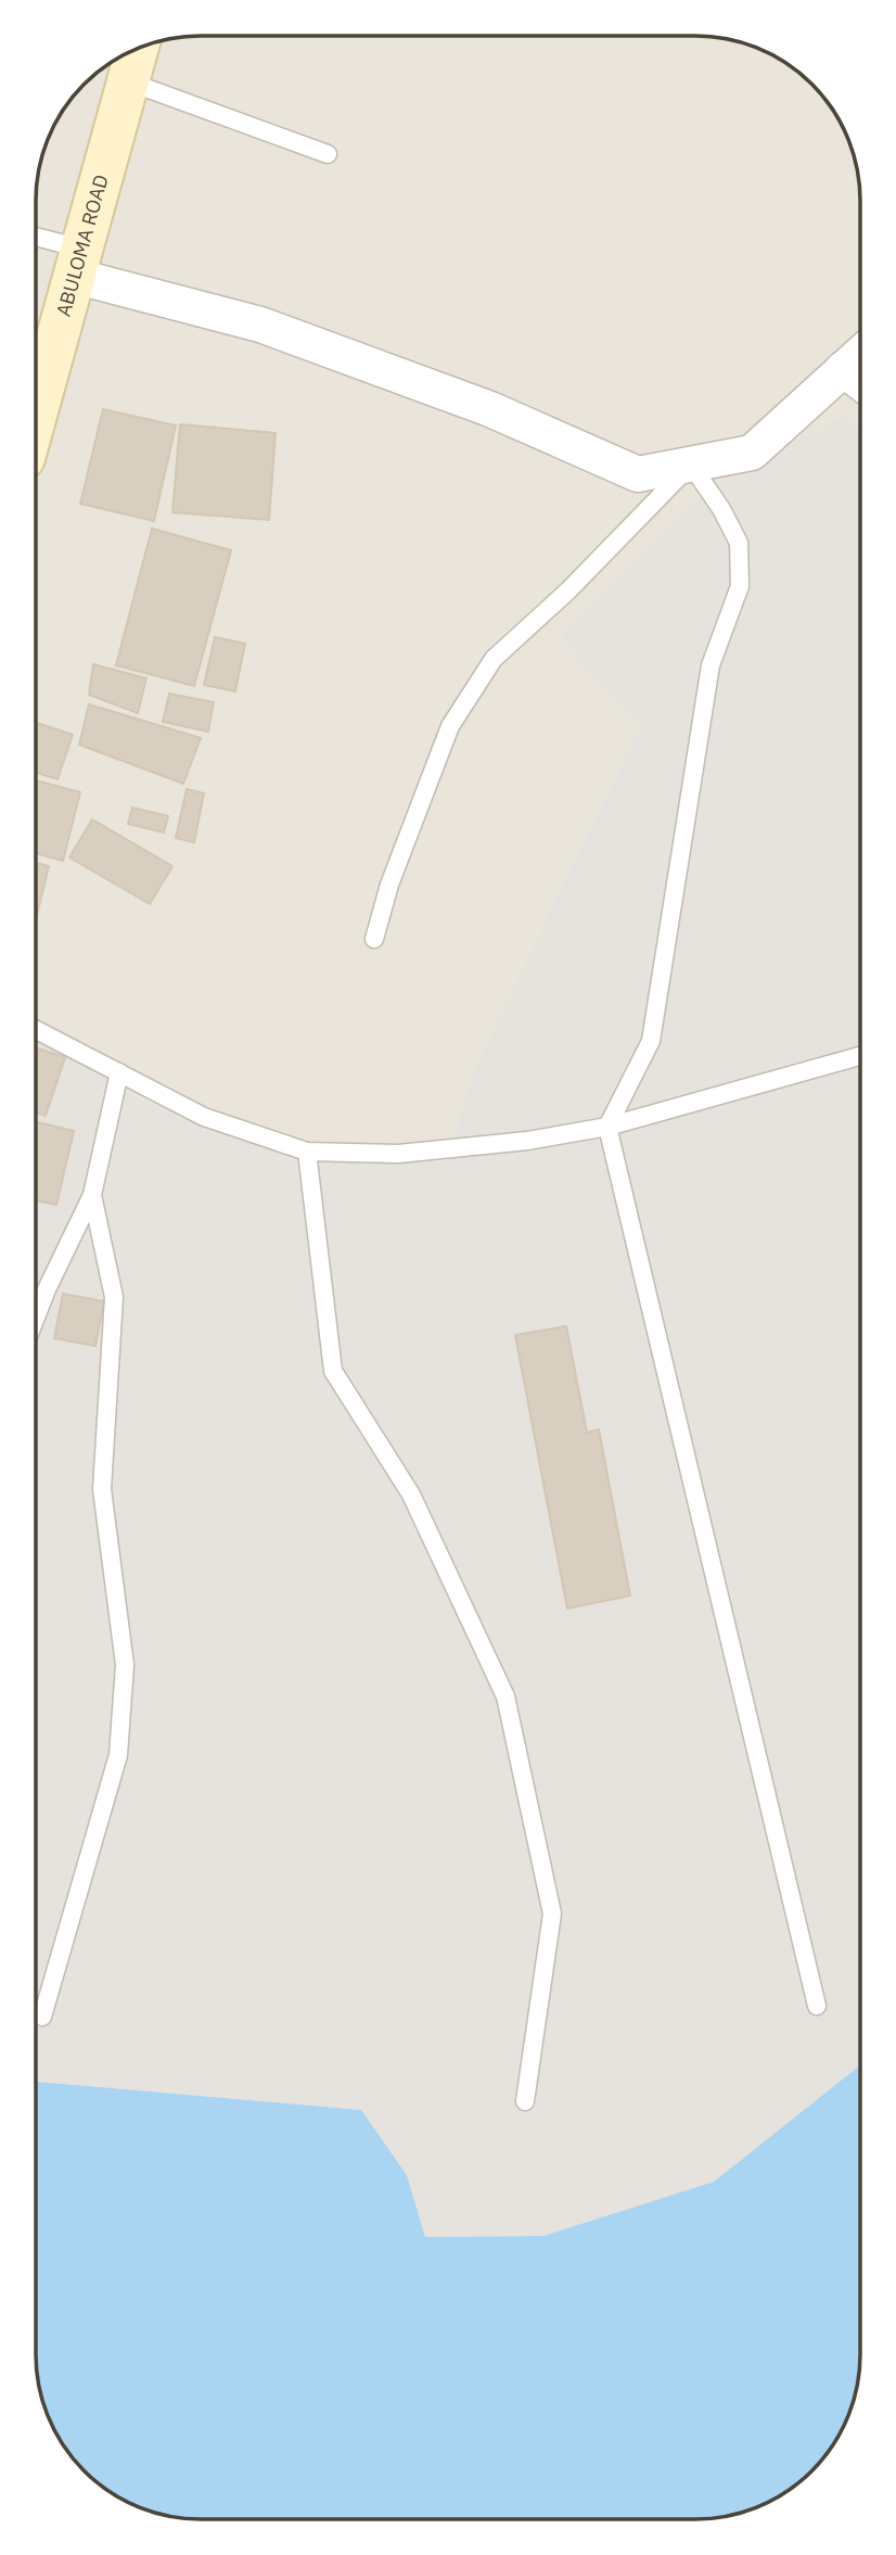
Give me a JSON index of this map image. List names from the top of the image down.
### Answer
{
  "streets": {
    "street": ["ABULOMA ROAD"]
  }
}
